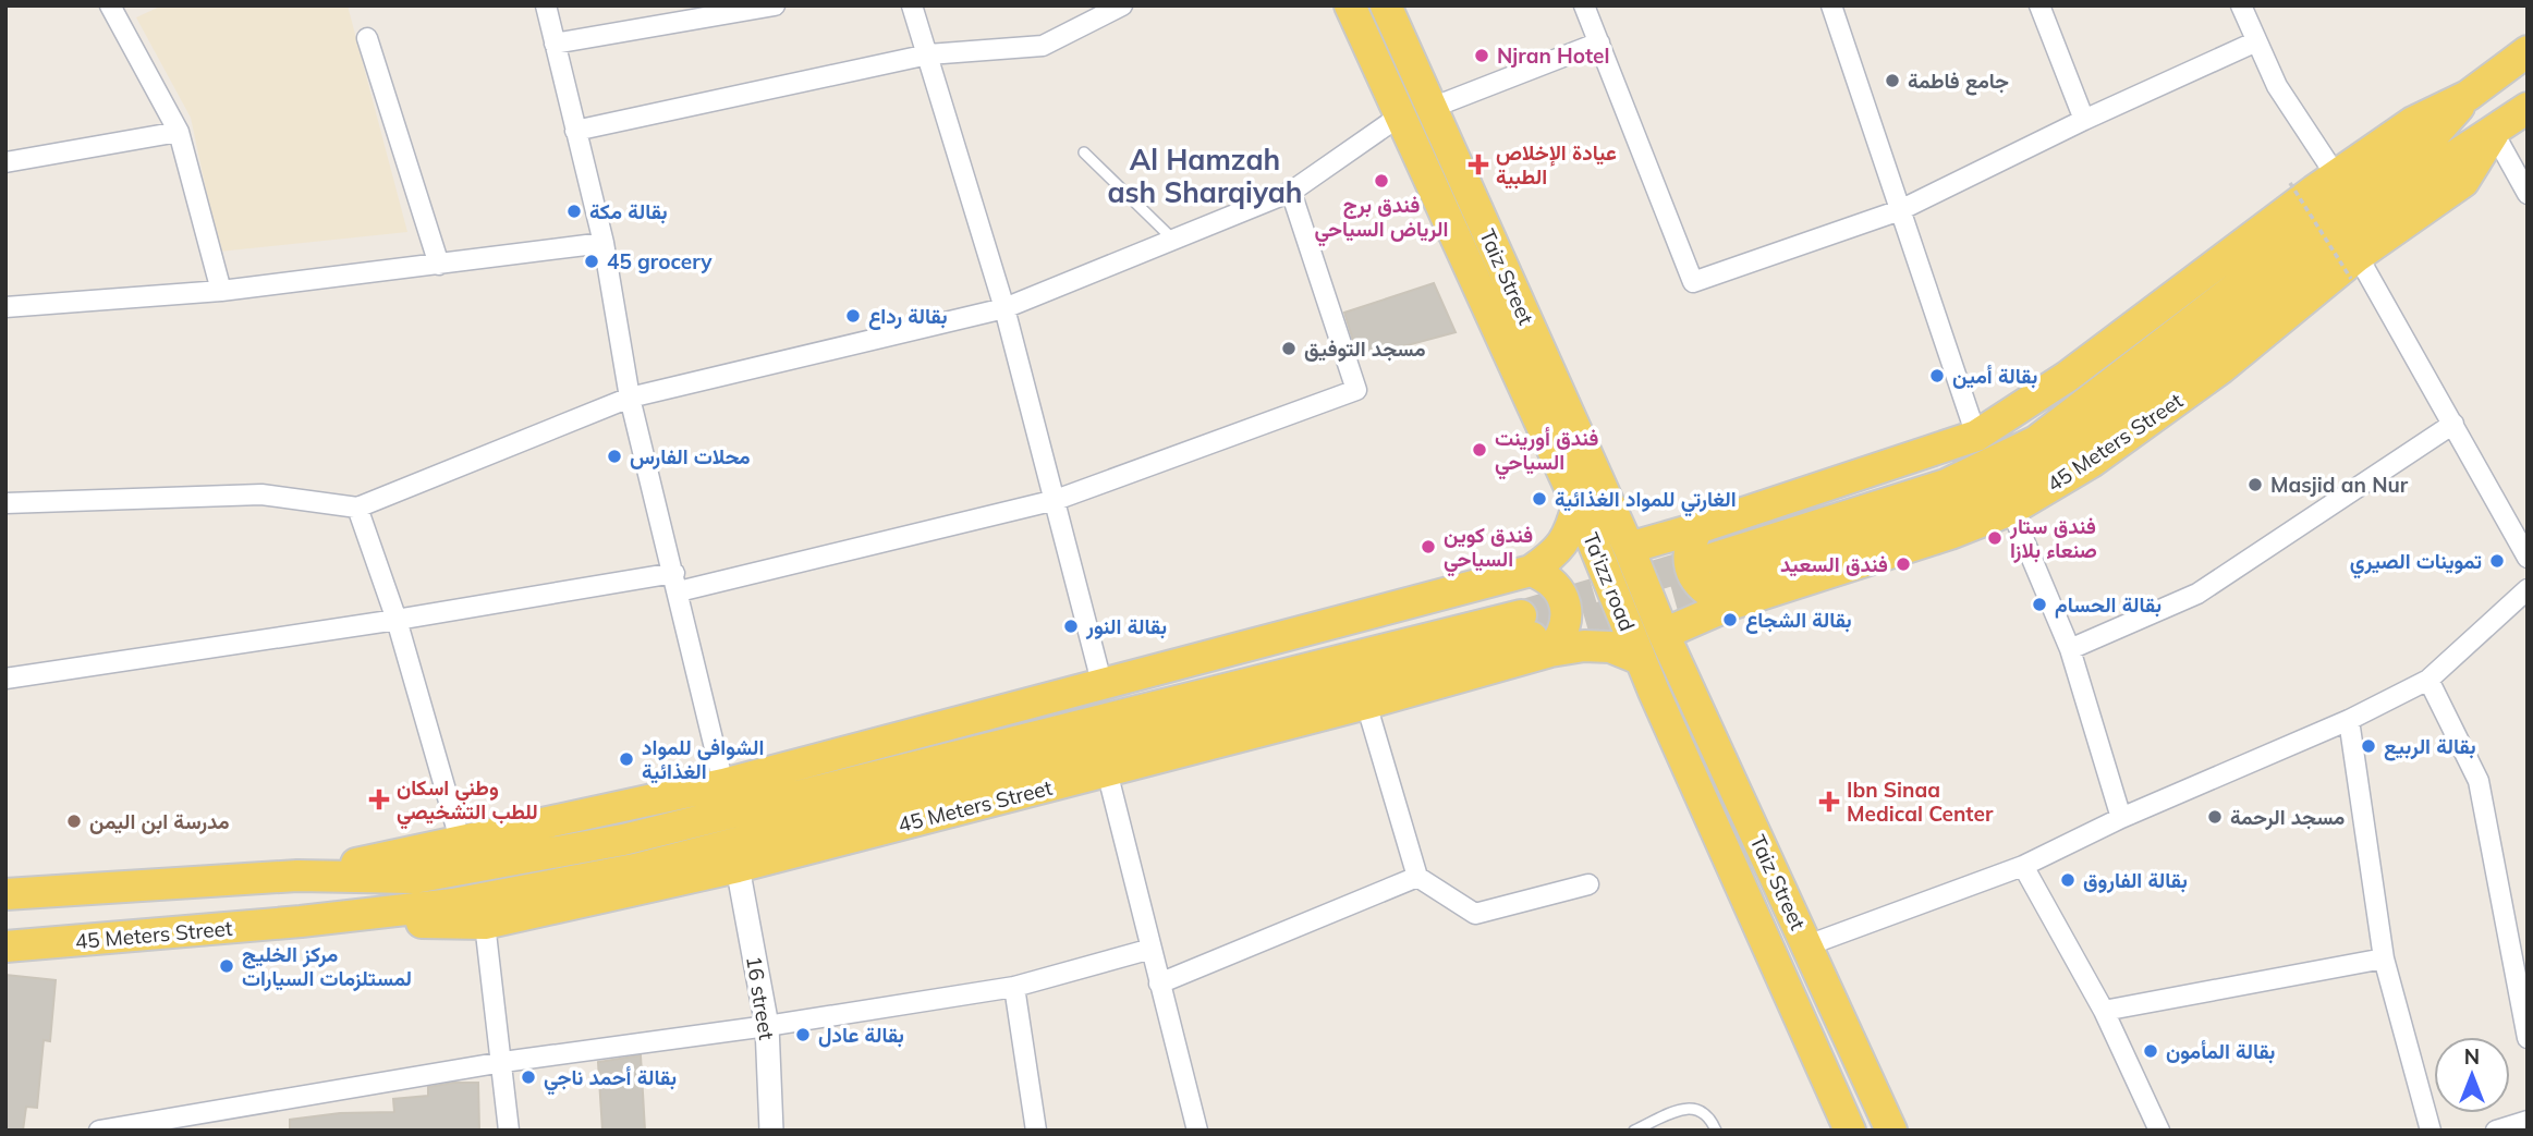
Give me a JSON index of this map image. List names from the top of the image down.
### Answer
{
  "streets": {
    "main road": ["Taiz Street", "45 Meters Street", "Ta'izz road"],
    "street": ["16 street"]
  },
  "crossings": [
    ["Taiz Street", "45 Meters Street"],
    ["Taiz Street", "Ta'izz road"],
    ["45 Meters Street", "Ta'izz road"],
    ["45 Meters Street", "16 street"]
  ],
  "districts": ["Al Hamzah ash Sharqiyah"],
  "places": {
    "other": [
      "Njran Hotel",
      "جامع فاطمة",
      "فندق برج الرياض السياحي",
      "بقالة مكة",
      "45 grocery",
      "بقالة رداع",
      "مسجد التوفيق",
      "بقالة أمين",
      "فندق أورينت السياحي",
      "محلات الفارس",
      "Masjid an Nur",
      "الغارتي للمواد الغذائية",
      "فندق ستار صنعاء بلازا",
      "فندق كوين السياحي",
      "تموينات الصيري",
      "فندق السعيد",
      "بقالة الحسام",
      "بقالة الشجاع",
      "بقالة النور",
      "بقالة الربيع",
      "الشوافي للمواد الغذائية",
      "مسجد الرحمة",
      "مدرسة ابن اليمن",
      "بقالة الفاروق",
      "مركز الخليج لمستلزمات السيارات",
      "بقالة عادل",
      "بقالة المأمون",
      "بقالة أحمد ناجي"
    ],
    "health": ["عيادة الإخلاص الطبية", "وطني اسكان للطب التشخيصي", "Ibn Sinaa Medical Center"]
  },
  "north": "top"
}
